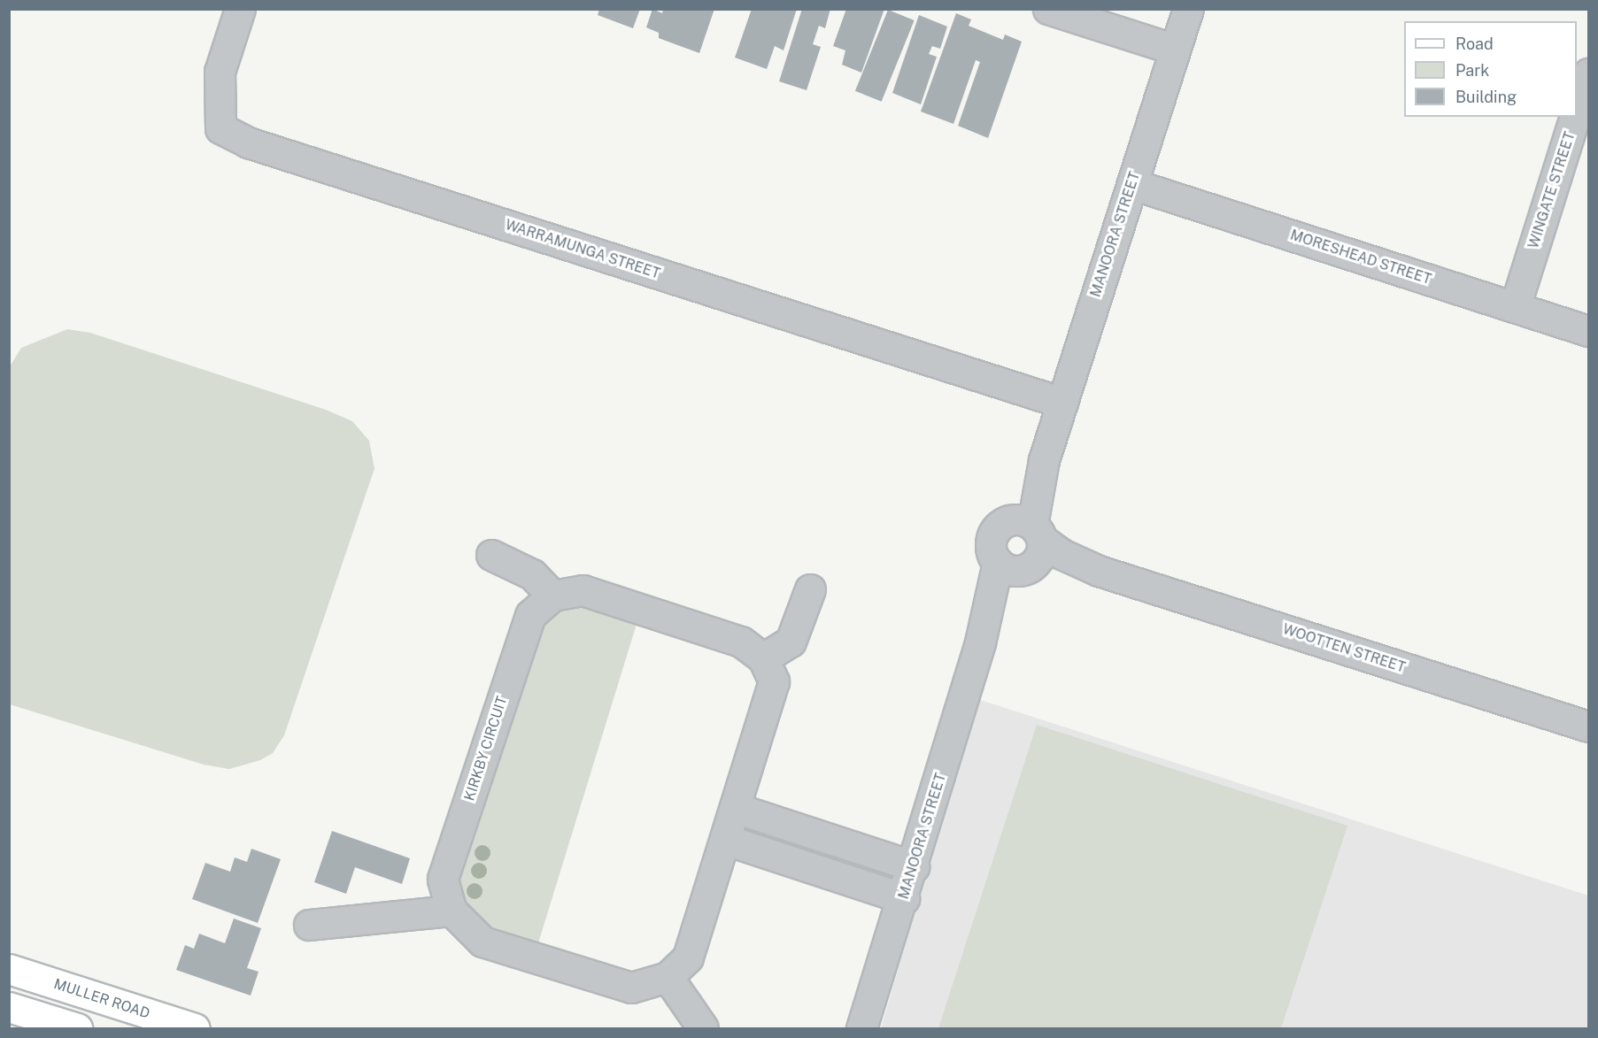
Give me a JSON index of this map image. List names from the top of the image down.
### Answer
{
  "streets": {
    "main road": ["MULLER ROAD"],
    "street": [
      "WINGATE STREET",
      "MANOORA STREET",
      "WARRAMUNGA STREET",
      "MORESHEAD STREET",
      "WOOTTEN STREET",
      "KIRKBY CIRCUIT"
    ]
  },
  "crossings": [
    ["WINGATE STREET", "MORESHEAD STREET"],
    ["MANOORA STREET", "WARRAMUNGA STREET"],
    ["MANOORA STREET", "MORESHEAD STREET"],
    ["MANOORA STREET", "WOOTTEN STREET"]
  ],
  "legend": ["Road", "Park", "Building"]
}
